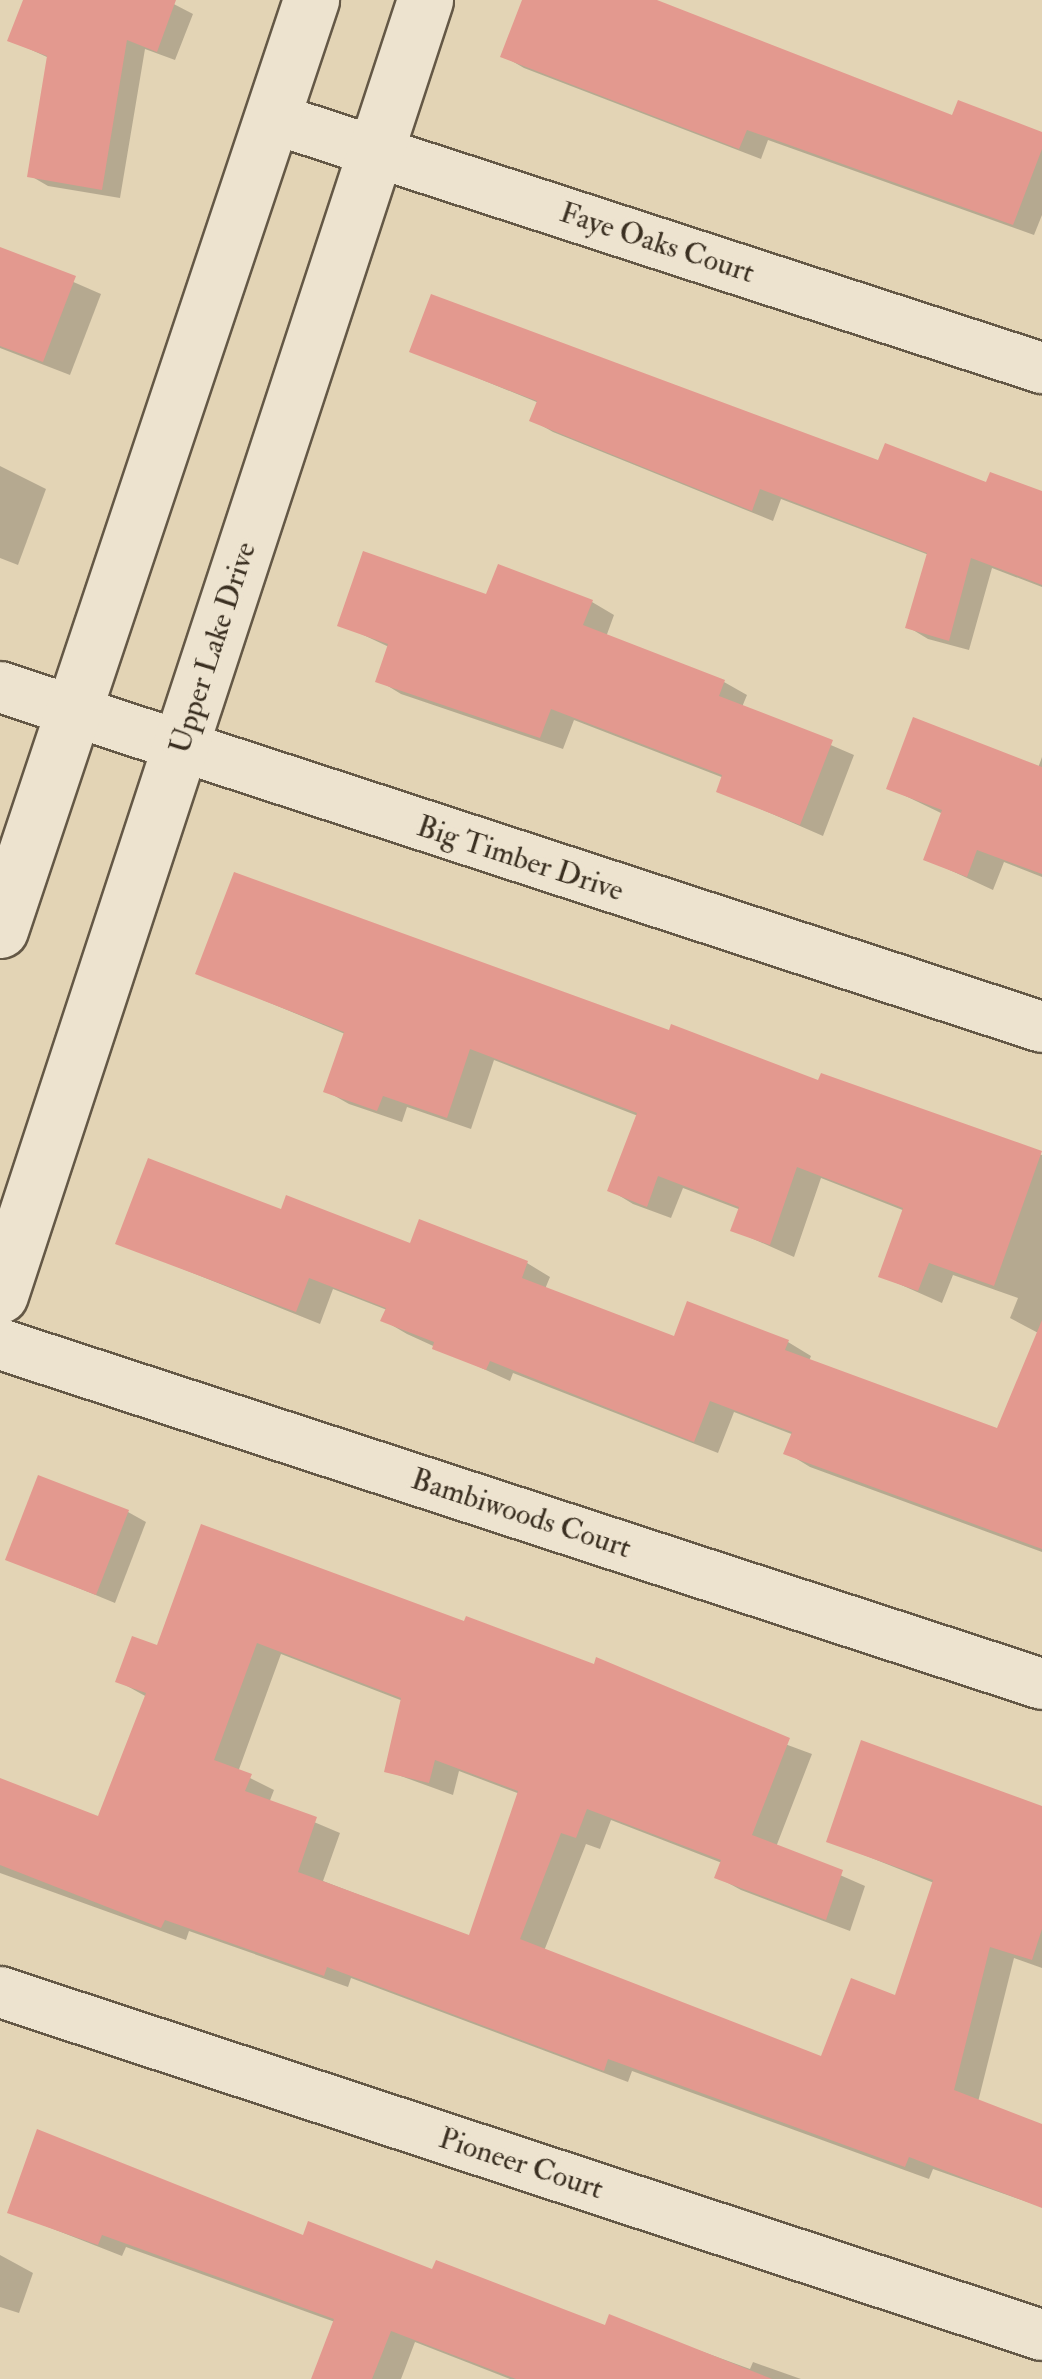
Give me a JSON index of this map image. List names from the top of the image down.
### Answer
{
  "streets": {
    "street": [
      "Faye Oaks Court",
      "Upper Lake Drive",
      "Big Timber Drive",
      "Bambiwoods Court",
      "Pioneer Court"
    ]
  },
  "crossings": [
    ["Faye Oaks Court", "Upper Lake Drive"],
    ["Upper Lake Drive", "Big Timber Drive"]
  ]
}
